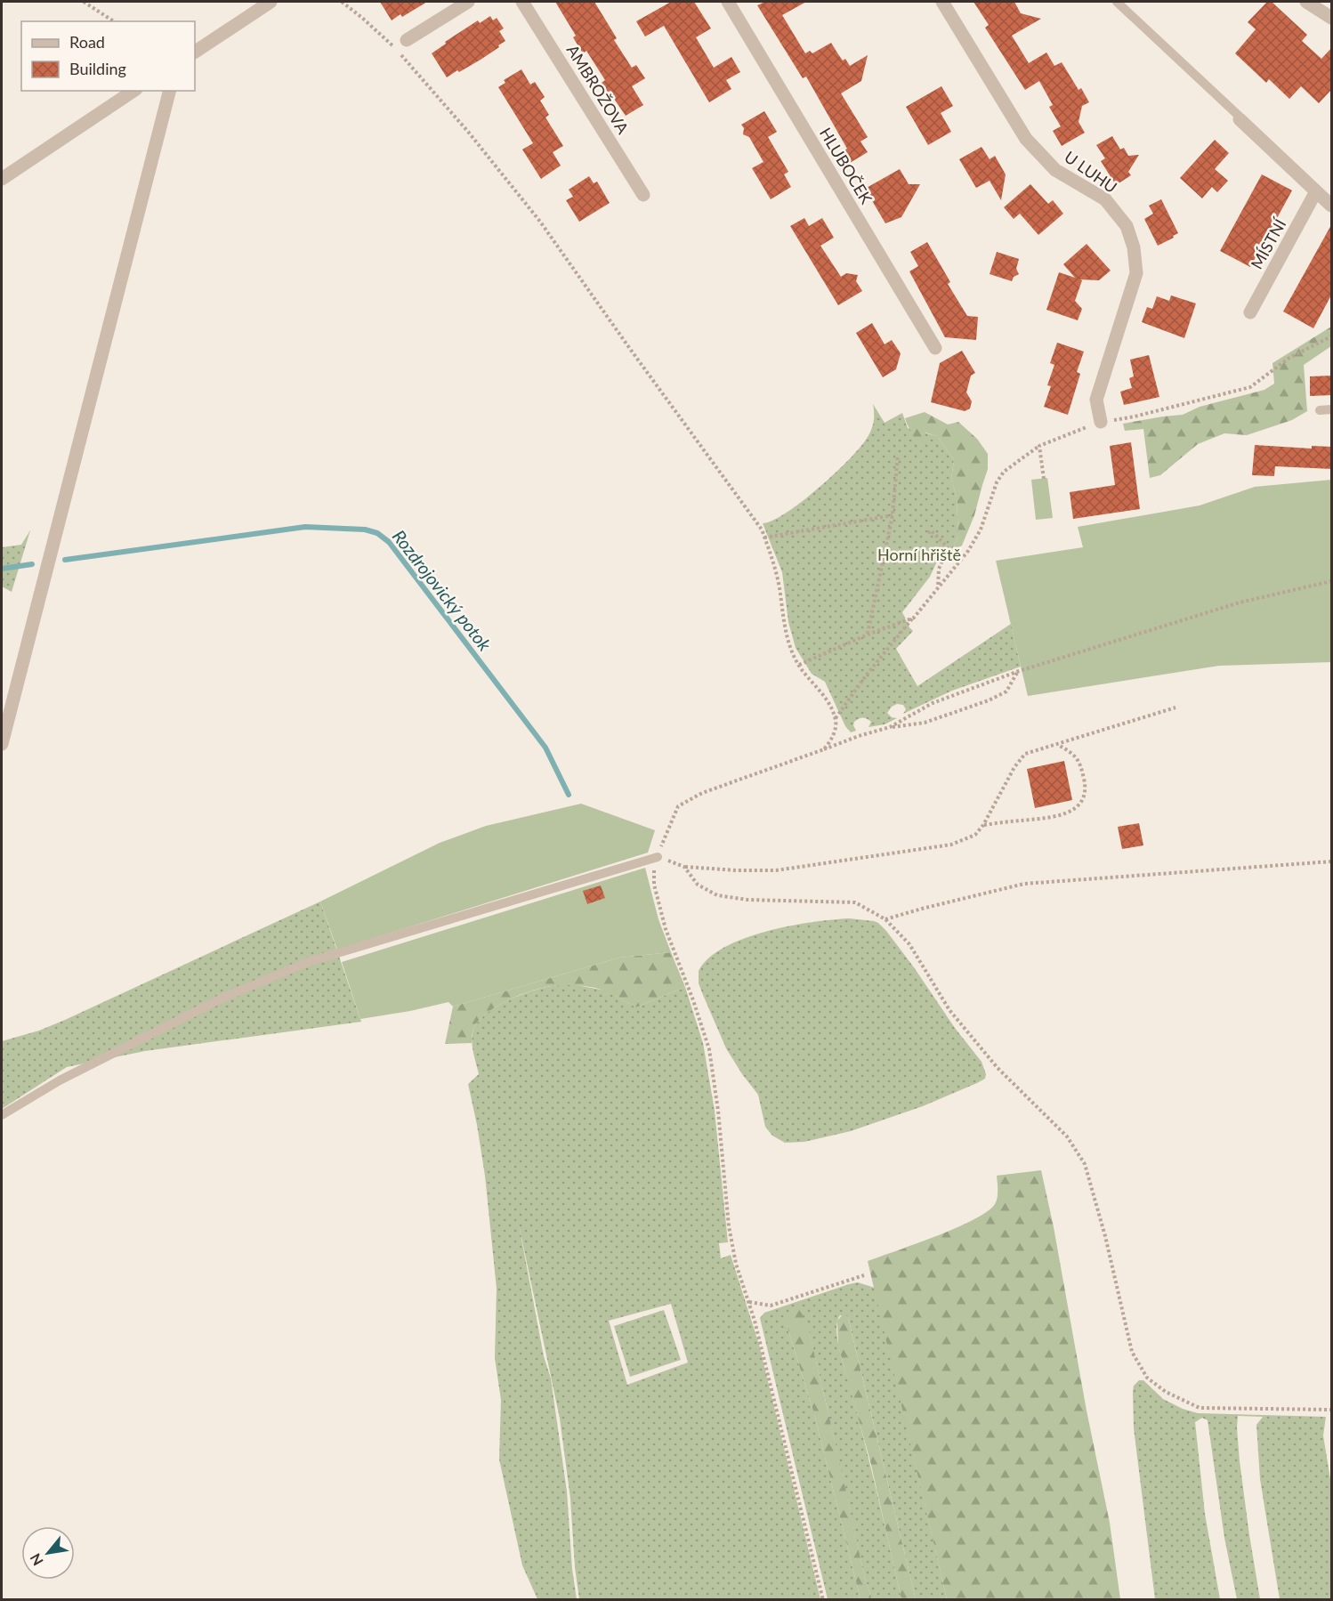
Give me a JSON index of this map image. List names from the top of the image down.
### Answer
{
  "streets": {
    "street": [
      "AMBROŽOVA",
      "HLUBOČEK",
      "U LUHU",
      "MÍSTNÍ"
    ]
  },
  "water": ["Rozdrojovický potok"],
  "parks": ["Horní hřiště"],
  "legend": ["Road", "Building"],
  "north": "bottom left"
}
